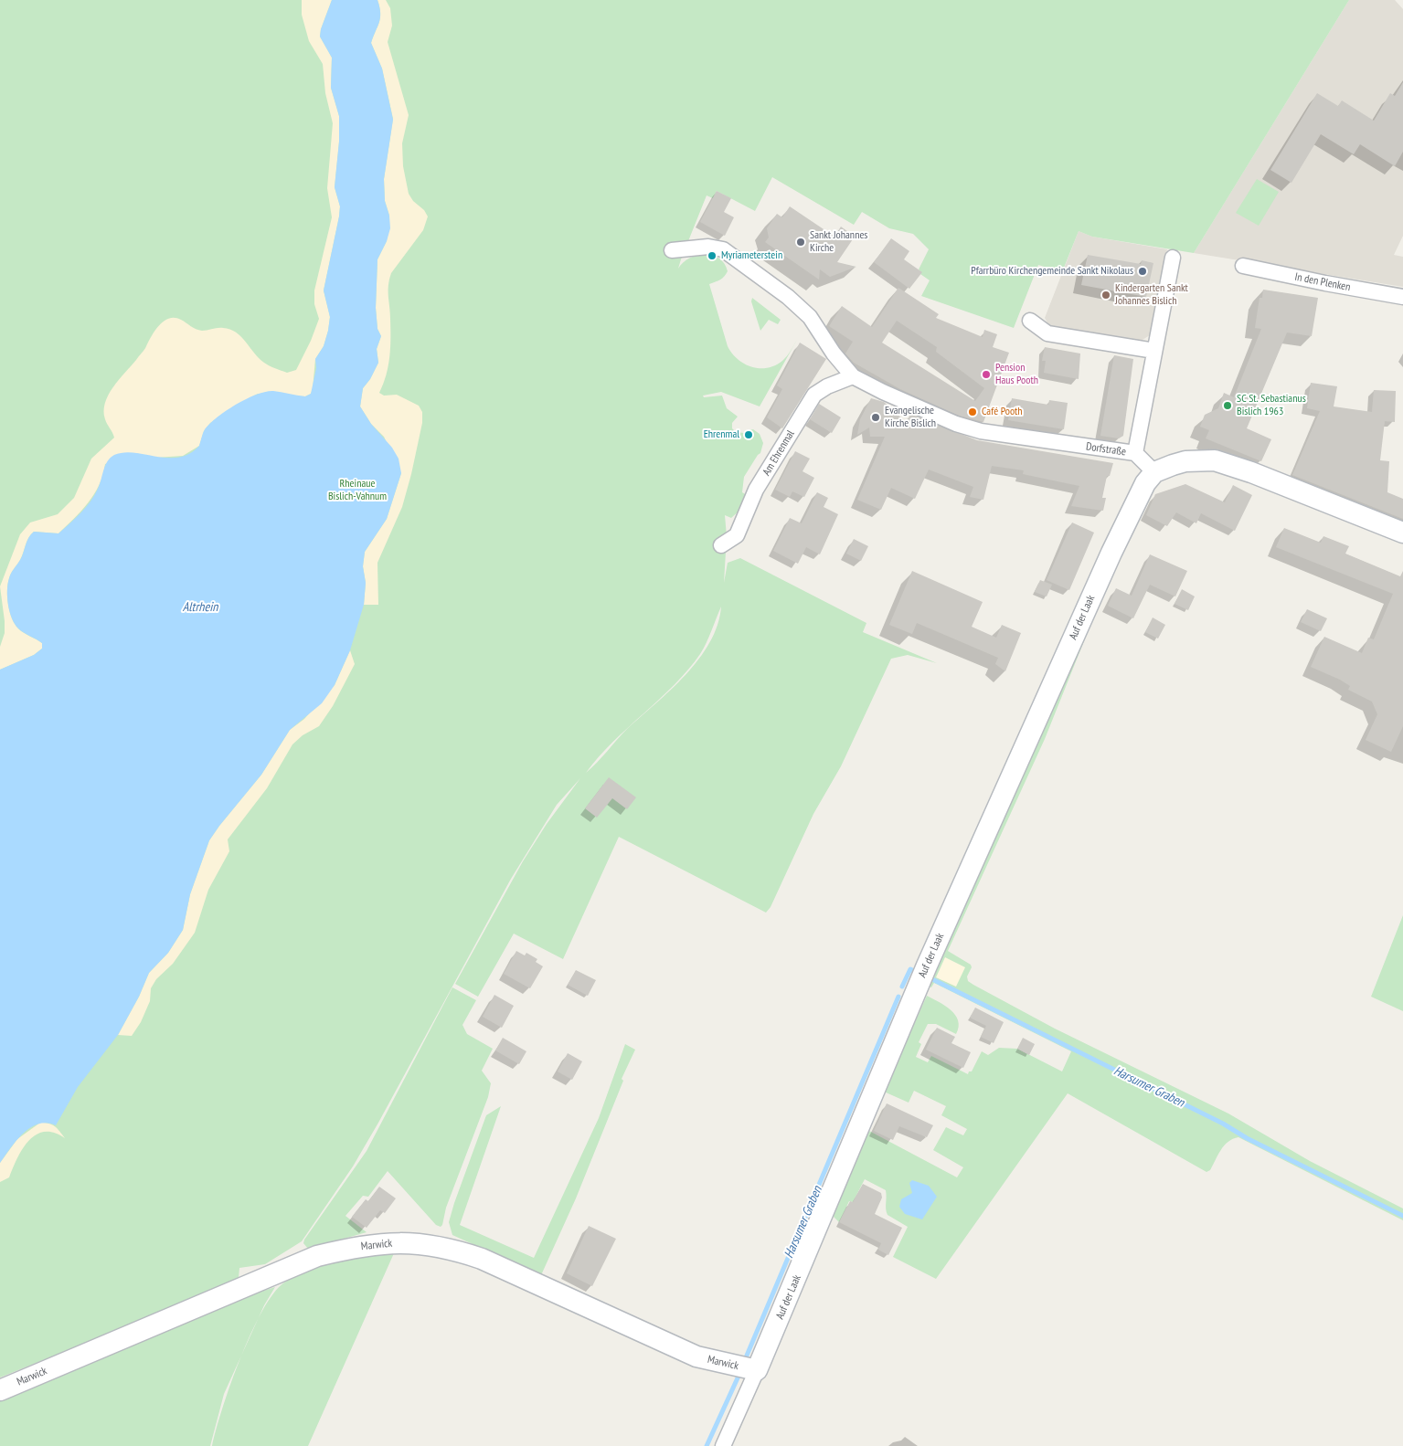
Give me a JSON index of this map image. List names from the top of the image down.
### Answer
{
  "streets": {
    "main road": ["Auf der Laak", "Marwick"],
    "street": ["In den Plenken", "Dorfstraße", "Am Ehrenmal"]
  },
  "crossings": [
    ["Dorfstraße", "Am Ehrenmal"],
    ["Dorfstraße", "Auf der Laak"],
    ["Auf der Laak", "Marwick"]
  ],
  "water": ["Altrhein", "Harsumer Graben"],
  "parks": ["Rheinaue Bislich-Vahnum"],
  "places": [
    "Sankt Johannes Kirche",
    "Myriameterstein",
    "Pfarrbüro Kirchengemeinde Sankt Nikolaus",
    "Kindergarten Sankt Johannes Bislich",
    "Pension Haus Pooth",
    "SC St. Sebastianus Bislich 1963",
    "Café Pooth",
    "Evangelische Kirche Bislich",
    "Ehrenmal"
  ]
}
